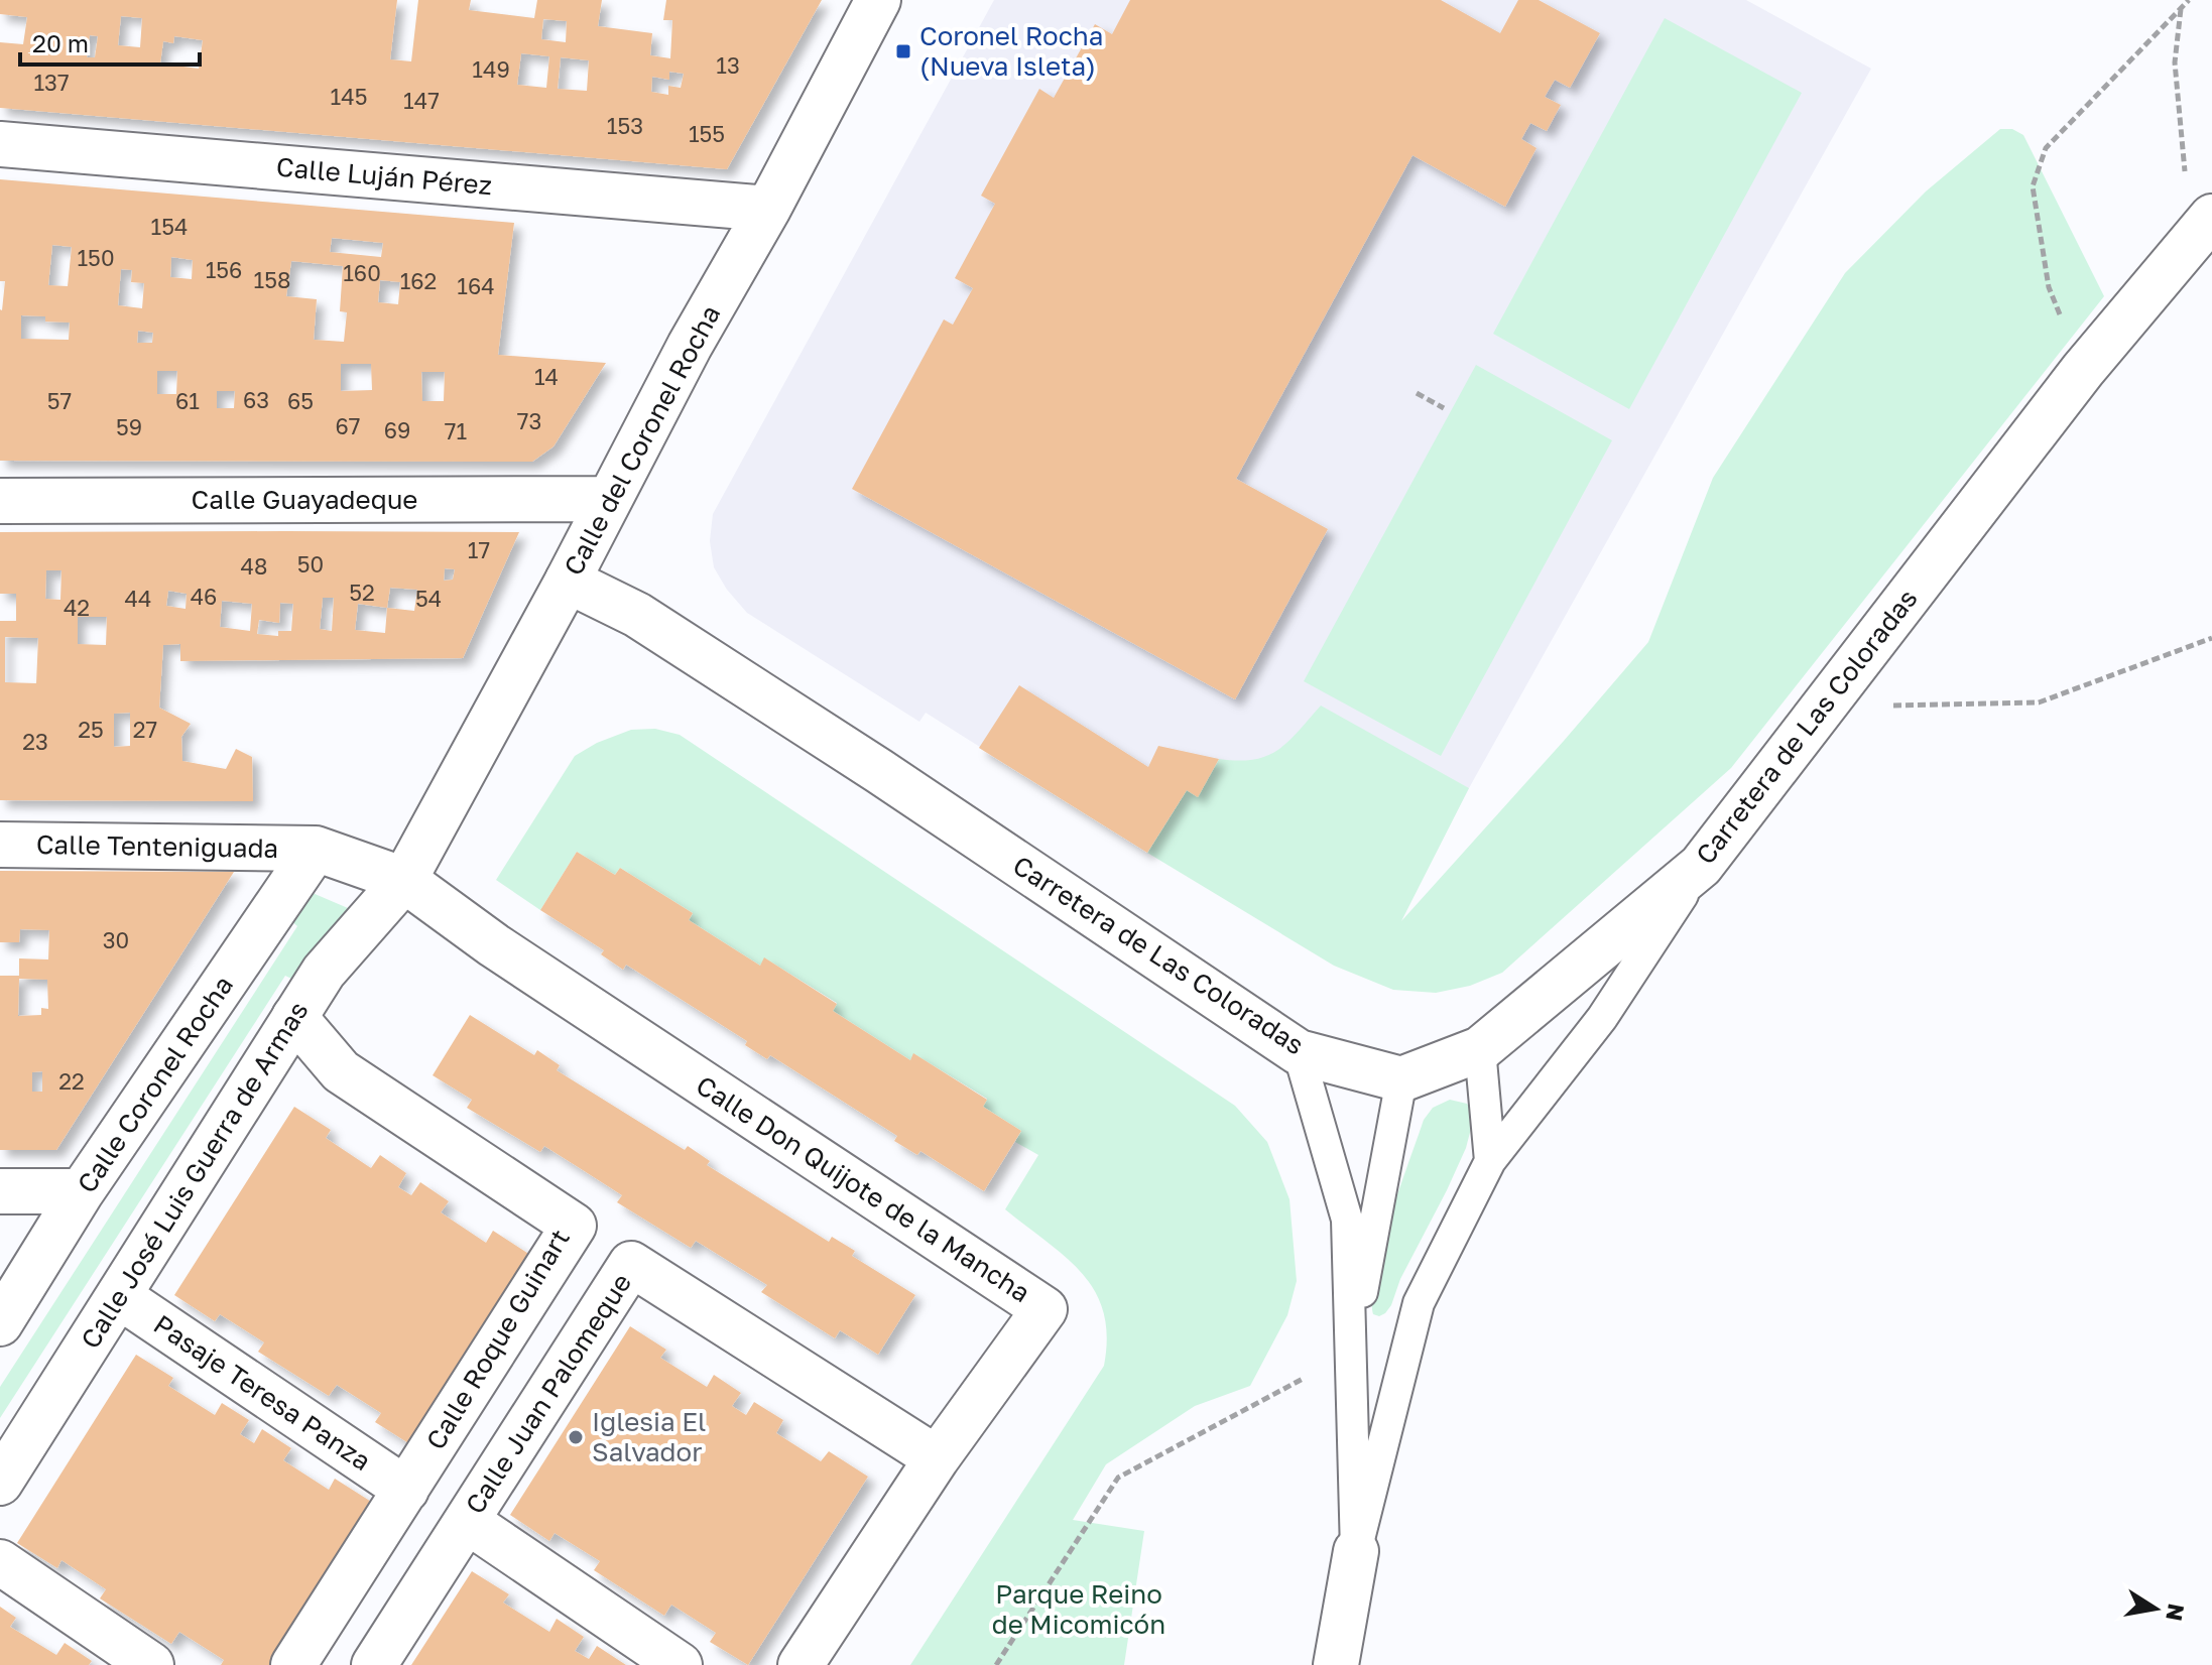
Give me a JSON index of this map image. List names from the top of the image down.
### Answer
{
  "streets": {
    "street": [
      "Calle Luján Pérez",
      "Calle del Coronel Rocha",
      "Calle Guayadeque",
      "Carretera de Las Coloradas",
      "Calle Tenteniguada",
      "Calle Coronel Rocha",
      "Calle José Luis Guerra de Armas",
      "Calle Don Quijote de la Mancha",
      "Calle Roque Guinart",
      "Pasaje Teresa Panza",
      "Calle Juan Palomeque"
    ]
  },
  "crossings": [
    ["Calle Luján Pérez", "Calle del Coronel Rocha"],
    ["Calle del Coronel Rocha", "Calle Guayadeque"],
    ["Calle del Coronel Rocha", "Carretera de Las Coloradas"],
    ["Calle del Coronel Rocha", "Calle Tenteniguada"],
    ["Calle del Coronel Rocha", "Calle José Luis Guerra de Armas"],
    ["Calle del Coronel Rocha", "Calle Don Quijote de la Mancha"],
    ["Calle Tenteniguada", "Calle Coronel Rocha"],
    ["Calle Tenteniguada", "Calle José Luis Guerra de Armas"],
    ["Calle Tenteniguada", "Calle Don Quijote de la Mancha"],
    ["Calle José Luis Guerra de Armas", "Calle Don Quijote de la Mancha"],
    ["Calle José Luis Guerra de Armas", "Calle Roque Guinart"],
    ["Calle José Luis Guerra de Armas", "Pasaje Teresa Panza"],
    ["Calle Don Quijote de la Mancha", "Calle Juan Palomeque"],
    ["Calle Roque Guinart", "Pasaje Teresa Panza"]
  ],
  "parks": ["Parque Reino de Micomicón"],
  "places": {
    "transit": ["Coronel Rocha (Nueva Isleta)"],
    "other": ["Iglesia El Salvador"]
  },
  "house_numbers": [
    "13",
    "149",
    "137",
    "145",
    "147",
    "153",
    "155",
    "154",
    "150",
    "156",
    "160",
    "158",
    "162",
    "164",
    "14",
    "63",
    "57",
    "61",
    "65",
    "73",
    "67",
    "59",
    "69",
    "71",
    "17",
    "50",
    "48",
    "52",
    "46",
    "44",
    "54",
    "42",
    "25",
    "27",
    "23",
    "30",
    "22"
  ],
  "scale_bar": "20 m",
  "north": "right"
}
